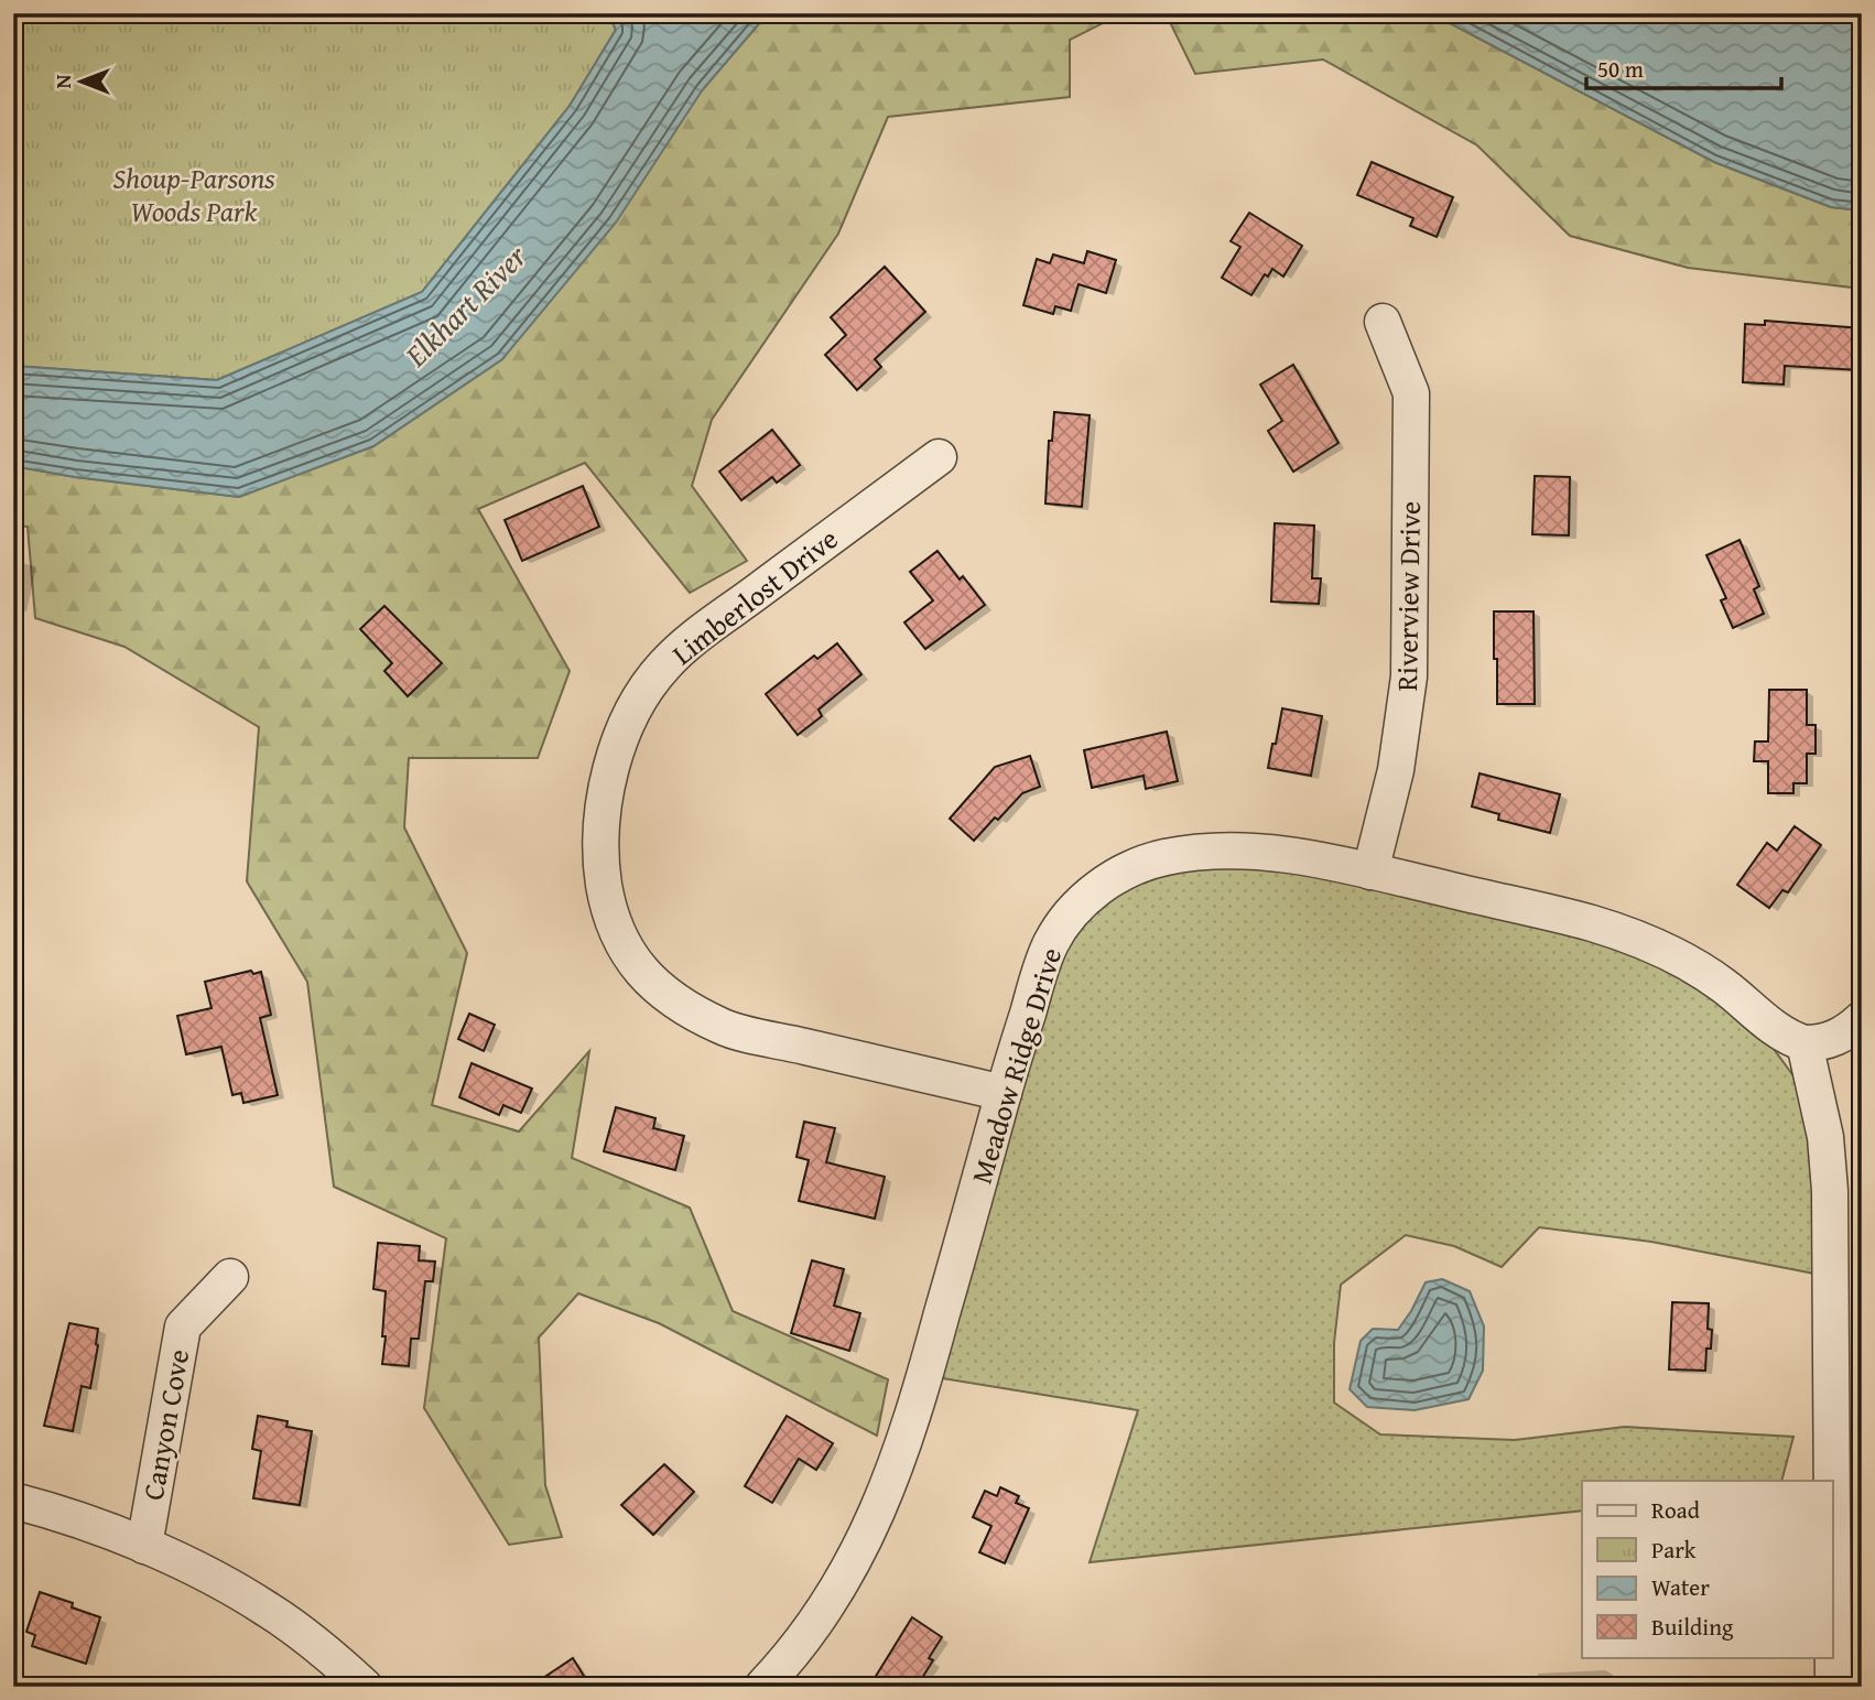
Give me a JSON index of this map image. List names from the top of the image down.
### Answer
{
  "streets": {
    "street": [
      "Limberlost Drive",
      "Riverview Drive",
      "Meadow Ridge Drive",
      "Canyon Cove"
    ]
  },
  "crossings": [
    ["Limberlost Drive", "Meadow Ridge Drive"],
    ["Riverview Drive", "Meadow Ridge Drive"]
  ],
  "water": ["Elkhart River"],
  "parks": ["Shoup-Parsons Woods Park"],
  "legend": [
    "Road",
    "Park",
    "Water",
    "Building"
  ],
  "scale_bar": "50 m",
  "north": "left"
}
